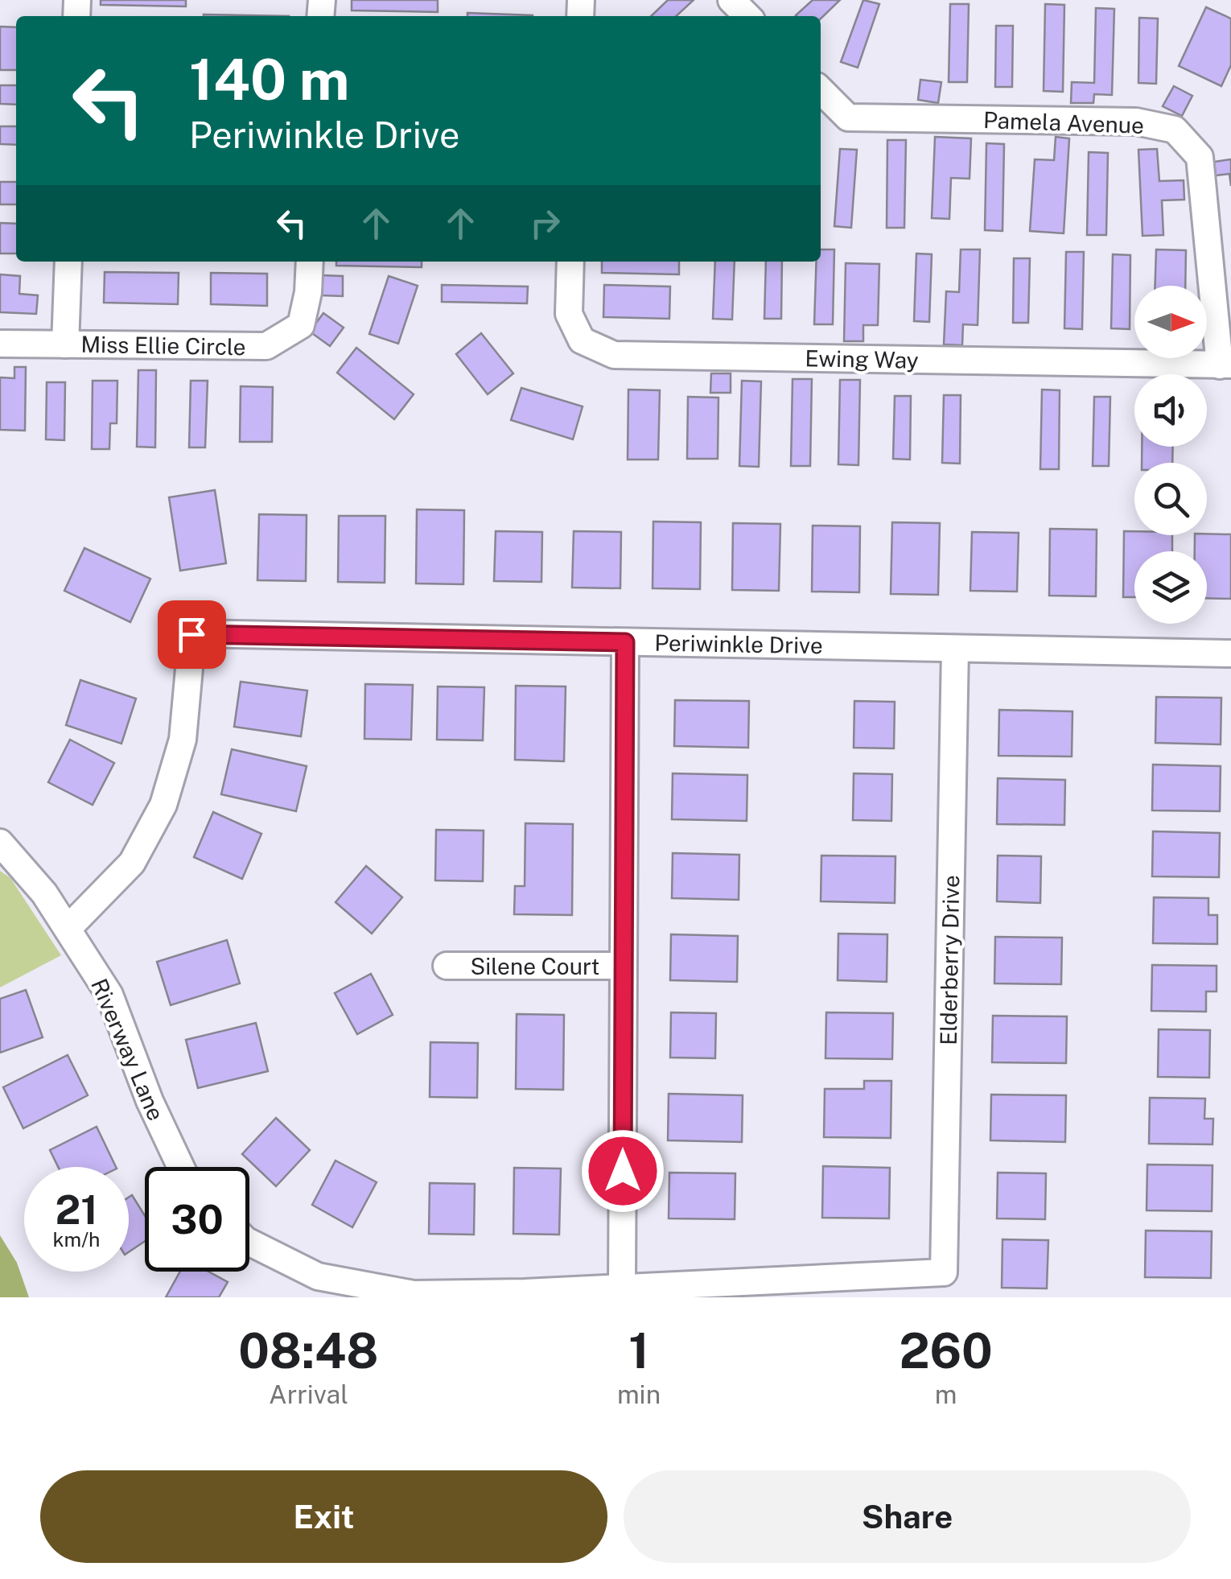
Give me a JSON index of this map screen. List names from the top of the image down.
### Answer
{
  "streets": {
    "street": [
      "Pamela Avenue",
      "Miss Ellie Circle",
      "Ewing Way",
      "Periwinkle Drive",
      "Elderberry Drive",
      "Silene Court",
      "Riverway Lane"
    ]
  },
  "crossings": [
    ["Pamela Avenue", "Ewing Way"],
    ["Periwinkle Drive", "Elderberry Drive"],
    ["Periwinkle Drive", "Riverway Lane"]
  ],
  "north": "right",
  "page": {
    "turn": ["140 m", "Periwinkle Drive"],
    "speed": "21 km/h",
    "limit": "30",
    "eta": [
      "08:48",
      "Arrival",
      "1",
      "min",
      "260",
      "m"
    ],
    "buttons": ["Exit", "Share"]
  }
}
